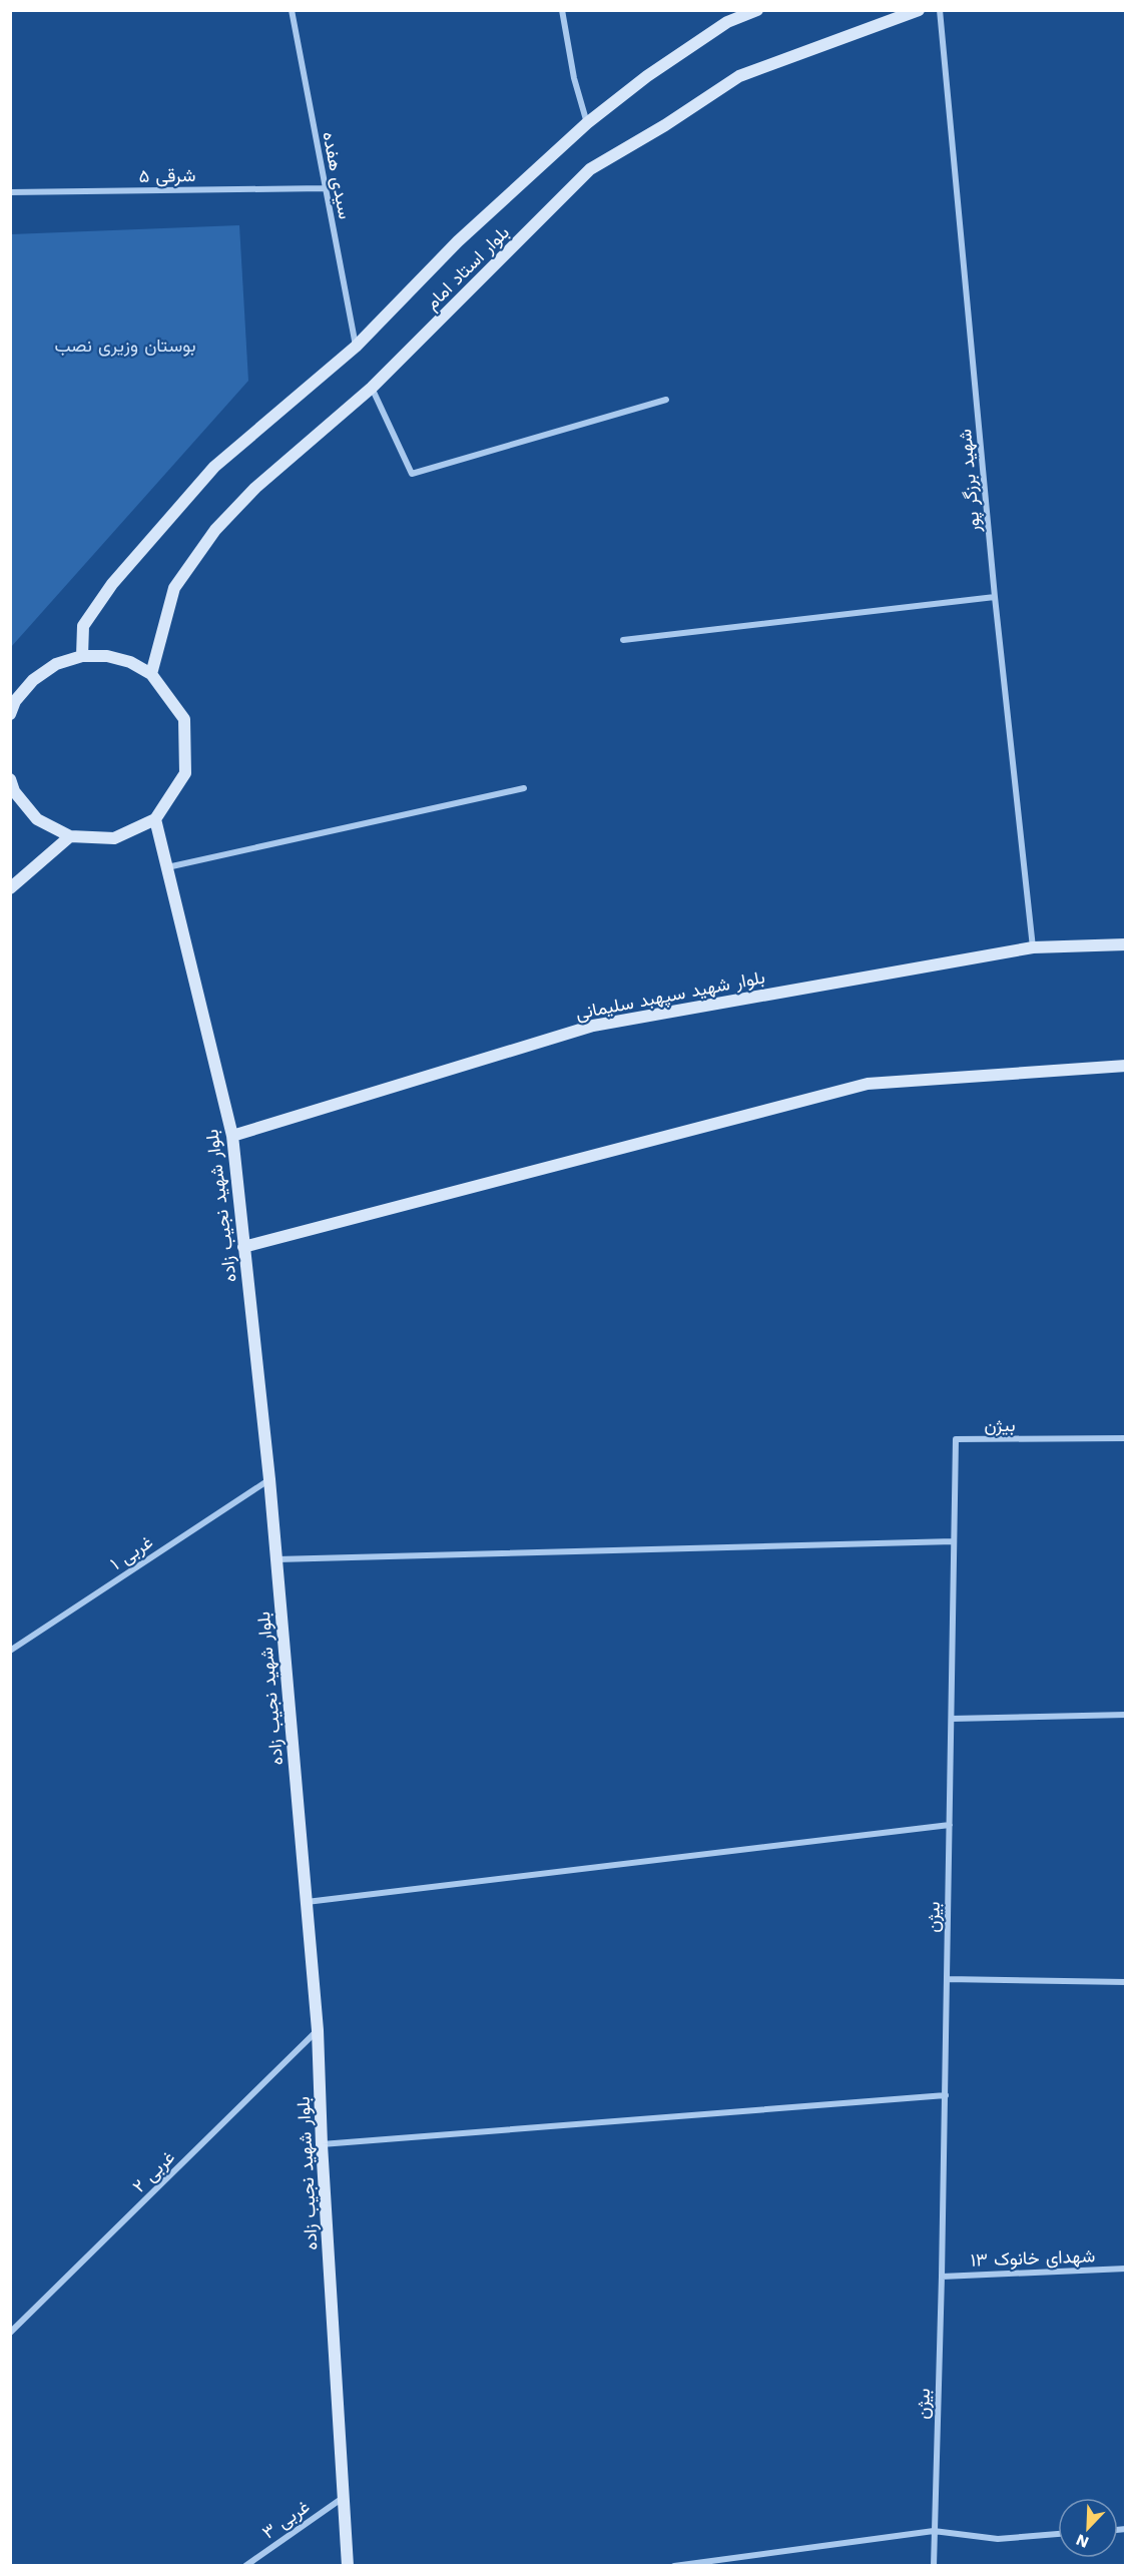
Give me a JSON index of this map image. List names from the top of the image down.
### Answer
{
  "streets": {
    "main road": ["بلوار استاد امام", "بلوار شهید سپهبد سلیمانی", "بلوار شهید نجیب زاده"],
    "street": [
      "شرقی ۵",
      "سیدی هفده",
      "شهید برزگر پور",
      "بیژن",
      "غربی ۱",
      "غربی ۲",
      "شهدای خانوک ۱۳",
      "غربی ۳"
    ]
  },
  "crossings": [
    ["شرقی ۵", "سیدی هفده"],
    ["سیدی هفده", "بلوار استاد امام"],
    ["شهید برزگر پور", "بلوار شهید سپهبد سلیمانی"],
    ["بلوار شهید سپهبد سلیمانی", "بلوار شهید نجیب زاده"],
    ["بلوار شهید نجیب زاده", "غربی ۱"],
    ["بلوار شهید نجیب زاده", "غربی ۲"],
    ["بلوار شهید نجیب زاده", "غربی ۳"],
    ["بیژن", "شهدای خانوک ۱۳"]
  ],
  "parks": ["بوستان وزیری نصب"],
  "north": "bottom left"
}
